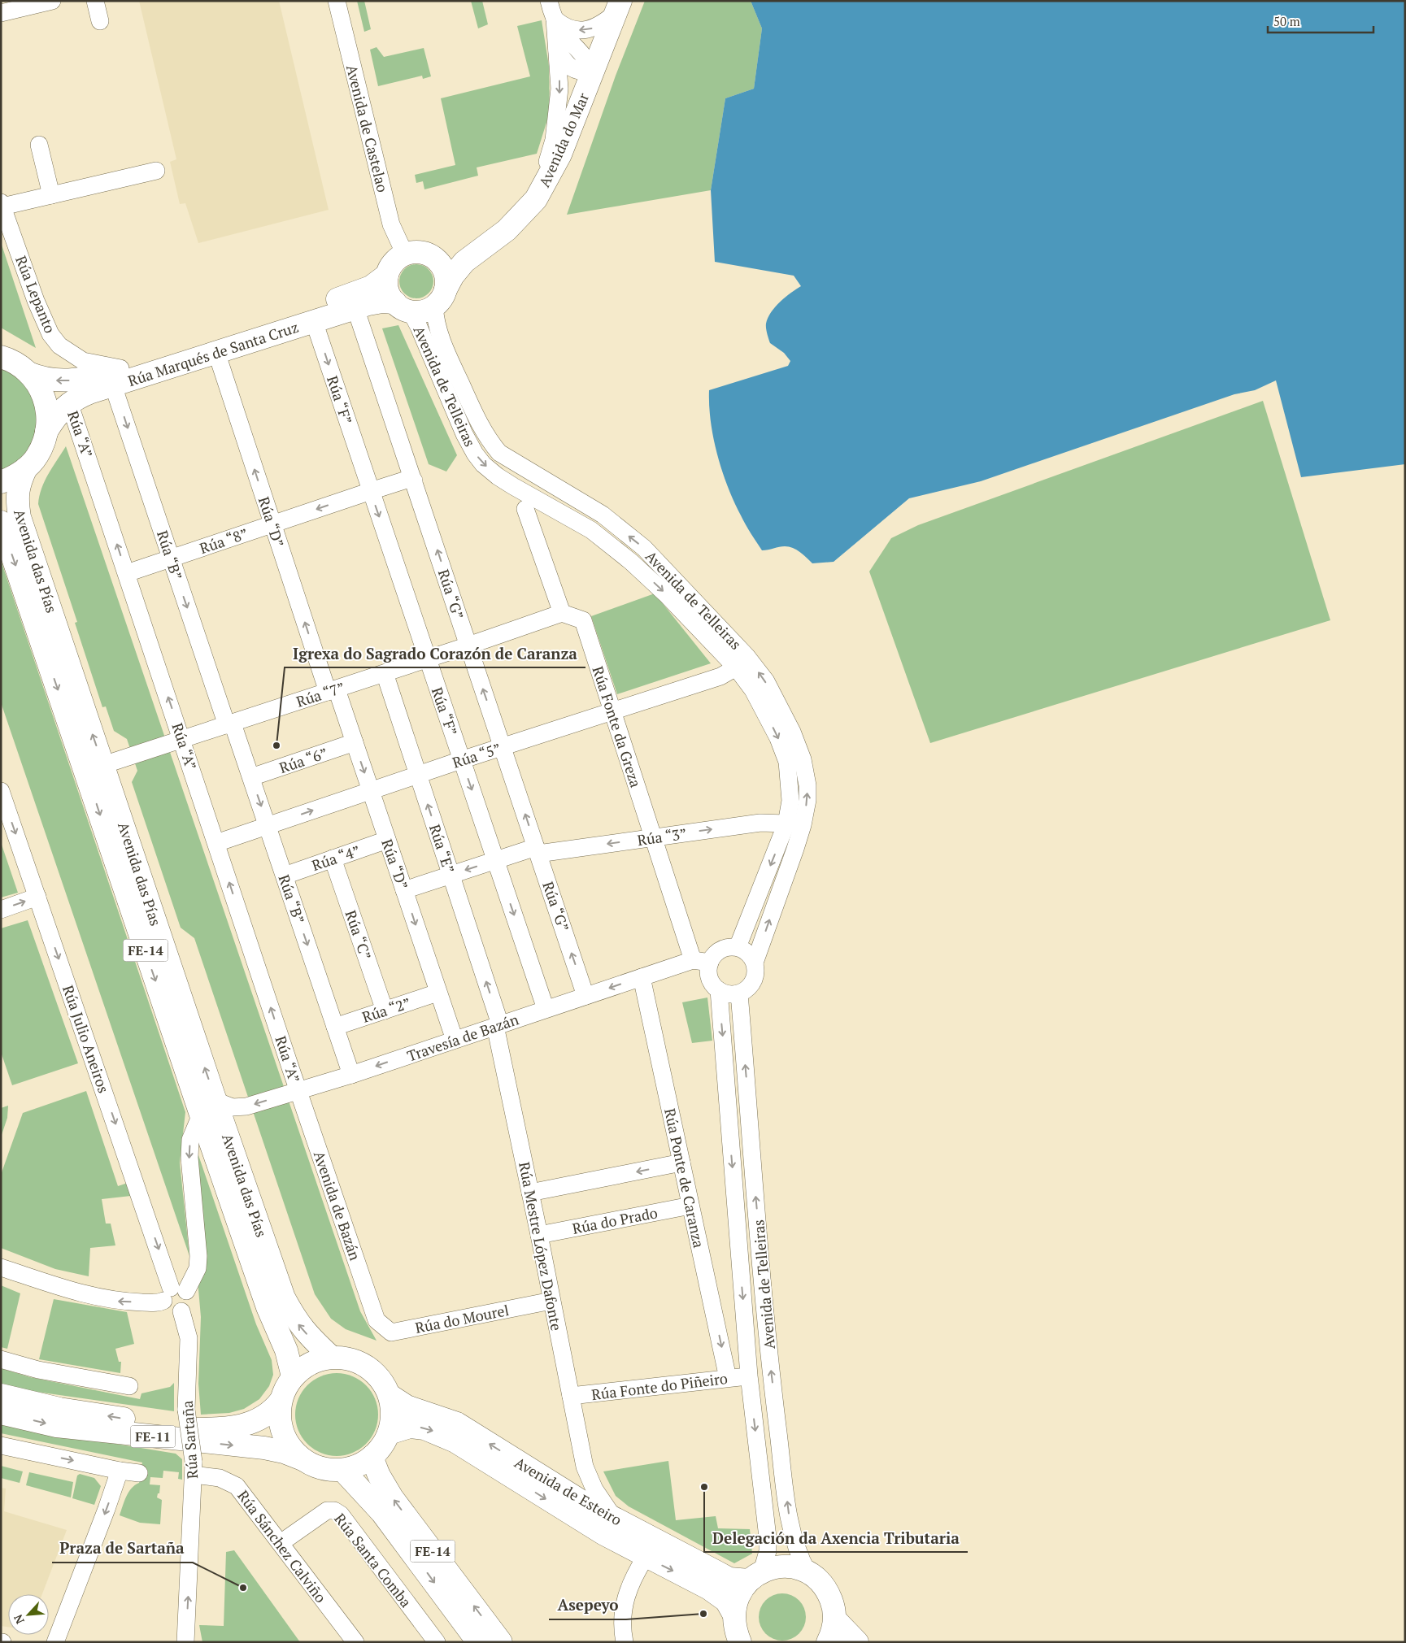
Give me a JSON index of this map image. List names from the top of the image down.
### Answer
{
  "streets": {
    "main road": [
      "Avenida do Mar",
      "Rúa Marqués de Santa Cruz",
      "Avenida das Pías",
      "FE-14",
      "FE-11",
      "Avenida de Esteiro"
    ],
    "street": [
      "Avenida de Castelao",
      "Rúa Lepanto",
      "Avenida de Telleiras",
      "Rúa “F”",
      "Rúa “A”",
      "Rúa “D”",
      "Rúa “8”",
      "Rúa “B”",
      "Rúa “G”",
      "Rúa “7”",
      "Rúa Fonte da Greza",
      "Rúa “5”",
      "Rúa “6”",
      "Rúa “3”",
      "Rúa “E”",
      "Rúa “4”",
      "Rúa “C”",
      "Rúa “2”",
      "Travesía de Bazán",
      "Rúa Julio Aneiros",
      "Rúa Ponte de Caranza",
      "Avenida de Bazán",
      "Rúa do Prado",
      "Rúa Mestre López Dafonte",
      "Rúa do Mourel",
      "Rúa Fonte do Piñeiro",
      "Rúa Sartaña",
      "Rúa Sánchez Calviño",
      "Rúa Santa Comba"
    ]
  },
  "crossings": [
    ["Avenida de Castelao", "Avenida do Mar"],
    ["Avenida de Castelao", "Rúa Marqués de Santa Cruz"],
    ["Avenida de Castelao", "Avenida de Telleiras"],
    ["Avenida do Mar", "Rúa Marqués de Santa Cruz"],
    ["Avenida do Mar", "Avenida de Telleiras"],
    ["Rúa Lepanto", "Rúa Marqués de Santa Cruz"],
    ["Rúa Lepanto", "Rúa “B”"],
    ["Rúa Marqués de Santa Cruz", "Avenida de Telleiras"],
    ["Rúa Marqués de Santa Cruz", "Rúa “F”"],
    ["Rúa Marqués de Santa Cruz", "Rúa “A”"],
    ["Rúa Marqués de Santa Cruz", "Rúa “D”"],
    ["Rúa Marqués de Santa Cruz", "Rúa “B”"],
    ["Rúa Marqués de Santa Cruz", "Rúa “G”"],
    ["Avenida de Telleiras", "Rúa “5”"],
    ["Avenida de Telleiras", "Rúa “3”"],
    ["Avenida de Telleiras", "Travesía de Bazán"],
    ["Avenida de Telleiras", "Rúa Fonte do Piñeiro"],
    ["Avenida de Telleiras", "Avenida de Esteiro"],
    ["Rúa “F”", "Rúa “8”"],
    ["Rúa “F”", "Rúa “7”"],
    ["Rúa “F”", "Rúa “5”"],
    ["Rúa “F”", "Rúa “3”"],
    ["Rúa “F”", "Travesía de Bazán"],
    ["Rúa “A”", "Rúa “8”"],
    ["Rúa “A”", "Rúa “7”"],
    ["Rúa “A”", "Rúa “5”"],
    ["Rúa “A”", "Travesía de Bazán"],
    ["Rúa “A”", "Avenida de Bazán"],
    ["Rúa “D”", "Rúa “8”"],
    ["Rúa “D”", "Rúa “7”"],
    ["Rúa “D”", "Rúa “5”"],
    ["Rúa “D”", "Rúa “6”"],
    ["Rúa “D”", "Rúa “3”"],
    ["Rúa “D”", "Rúa “4”"],
    ["Rúa “D”", "Rúa “2”"],
    ["Rúa “D”", "Travesía de Bazán"],
    ["Rúa “8”", "Rúa “B”"],
    ["Rúa “8”", "Rúa “G”"],
    ["Rúa “B”", "Rúa “7”"],
    ["Rúa “B”", "Rúa “5”"],
    ["Rúa “B”", "Rúa “6”"],
    ["Rúa “B”", "Rúa “4”"],
    ["Rúa “B”", "Rúa “2”"],
    ["Rúa “B”", "Travesía de Bazán"],
    ["Avenida das Pías", "Rúa “7”"],
    ["Avenida das Pías", "FE-14"],
    ["Avenida das Pías", "Travesía de Bazán"],
    ["Avenida das Pías", "FE-11"],
    ["Avenida das Pías", "Avenida de Esteiro"],
    ["Rúa “G”", "Rúa “7”"],
    ["Rúa “G”", "Rúa “5”"],
    ["Rúa “G”", "Rúa “3”"],
    ["Rúa “G”", "Travesía de Bazán"],
    ["Rúa “7”", "Rúa Fonte da Greza"],
    ["Rúa “7”", "Rúa “E”"],
    ["Rúa Fonte da Greza", "Rúa “5”"],
    ["Rúa Fonte da Greza", "Rúa “3”"],
    ["Rúa Fonte da Greza", "Travesía de Bazán"],
    ["Rúa “5”", "Rúa “E”"],
    ["Rúa “3”", "Rúa “E”"],
    ["Rúa “E”", "Travesía de Bazán"],
    ["Rúa “E”", "Rúa Mestre López Dafonte"],
    ["Rúa “4”", "Rúa “C”"],
    ["Rúa “C”", "Rúa “2”"],
    ["FE-14", "FE-11"],
    ["FE-14", "Avenida de Esteiro"],
    ["Travesía de Bazán", "Rúa Ponte de Caranza"],
    ["Travesía de Bazán", "Avenida de Bazán"],
    ["Travesía de Bazán", "Rúa Mestre López Dafonte"],
    ["Rúa Julio Aneiros", "Rúa Sartaña"],
    ["Rúa Ponte de Caranza", "Rúa do Prado"],
    ["Rúa Ponte de Caranza", "Rúa Fonte do Piñeiro"],
    ["Avenida de Bazán", "Rúa do Mourel"],
    ["Rúa do Prado", "Rúa Mestre López Dafonte"],
    ["Rúa Mestre López Dafonte", "Rúa do Mourel"],
    ["Rúa Mestre López Dafonte", "Rúa Fonte do Piñeiro"],
    ["Rúa Mestre López Dafonte", "Avenida de Esteiro"],
    ["FE-11", "Avenida de Esteiro"],
    ["Rúa Sartaña", "Rúa Sánchez Calviño"],
    ["Rúa Sánchez Calviño", "Rúa Santa Comba"]
  ],
  "one_way": [
    "Rúa “F”",
    "Rúa “A”",
    "Rúa “B”",
    "Rúa “G”",
    "Rúa “E”",
    "Travesía de Bazán",
    "Rúa Julio Aneiros",
    "Rúa Ponte de Caranza"
  ],
  "places": [
    "Igrexa do Sagrado Corazón de Caranza",
    "Delegación da Axencia Tributaria",
    "Praza de Sartaña",
    "Asepeyo"
  ],
  "scale_bar": "50 m",
  "north": "bottom left"
}
